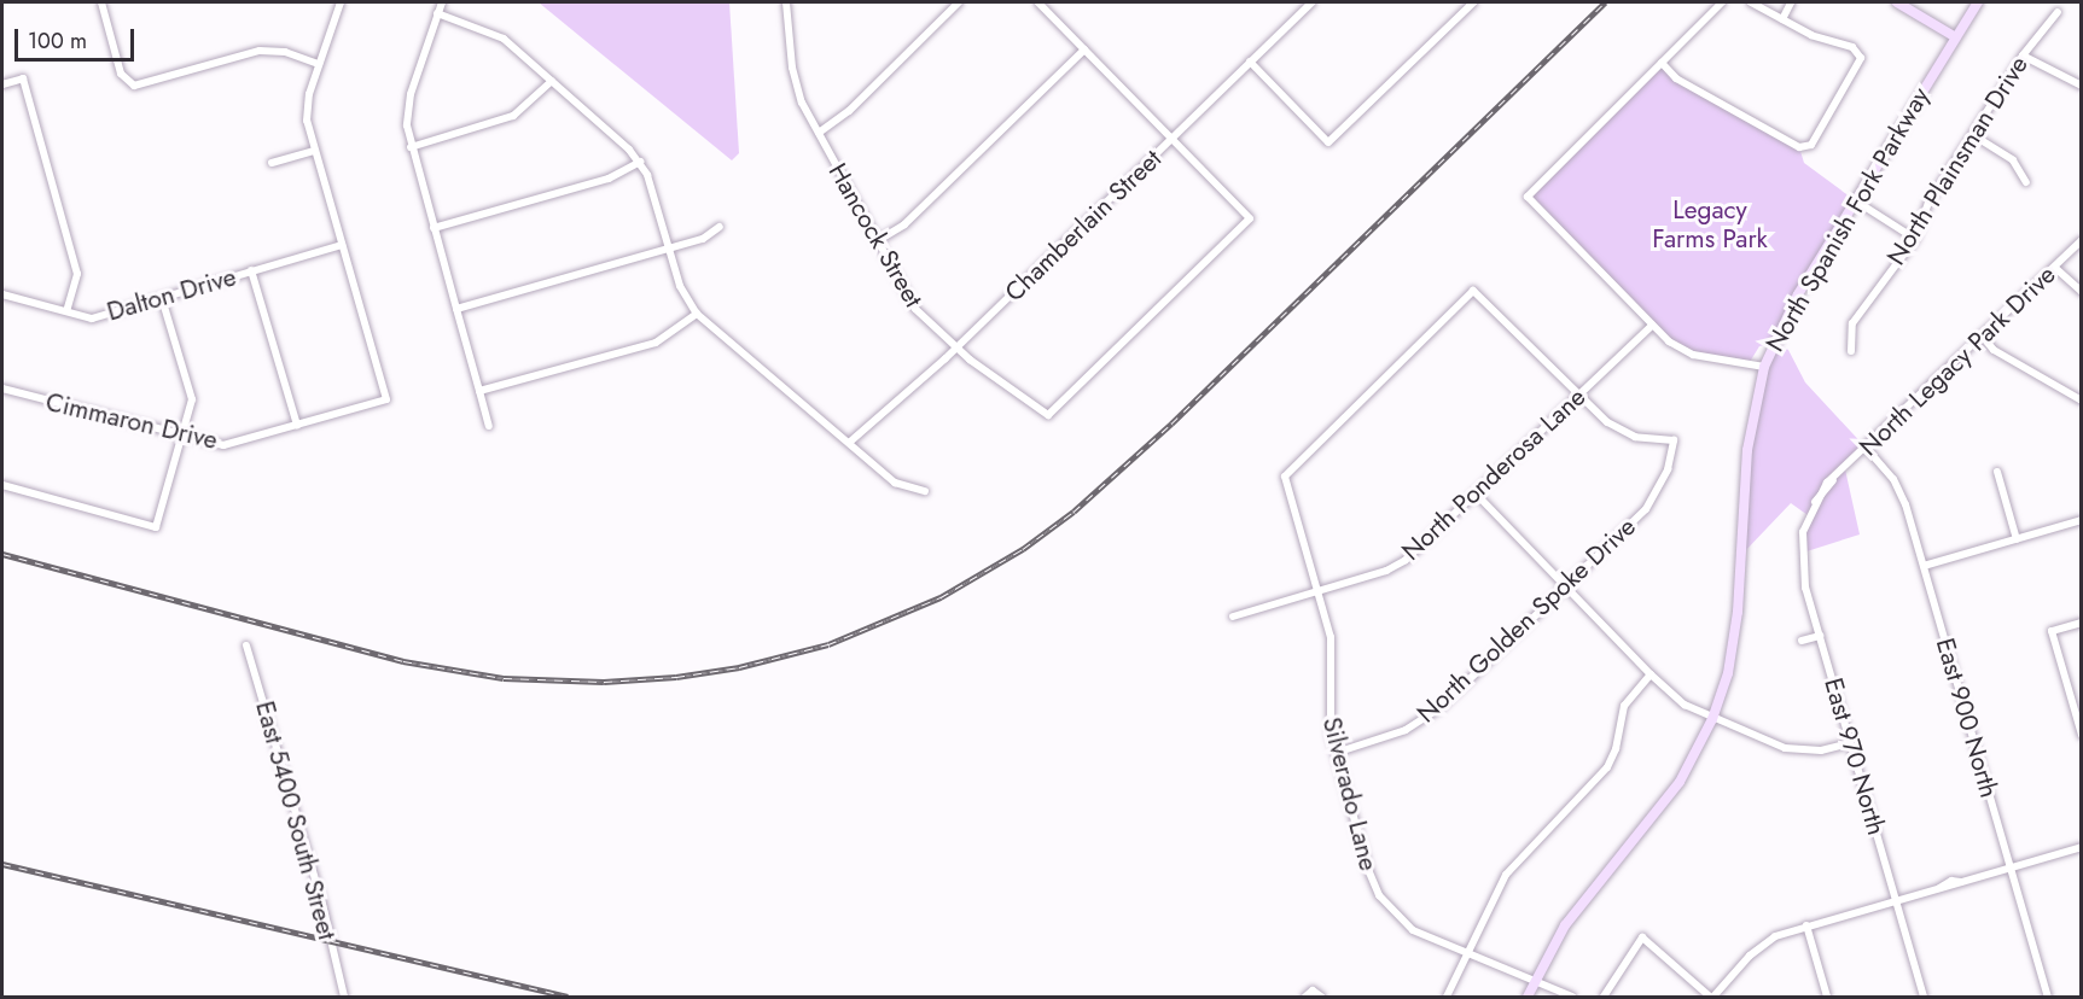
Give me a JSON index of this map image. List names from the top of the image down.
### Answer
{
  "streets": {
    "street": [
      "North Plainsman Drive",
      "North Spanish Fork Parkway",
      "Chamberlain Street",
      "Hancock Street",
      "Dalton Drive",
      "North Legacy Park Drive",
      "Cimmaron Drive",
      "North Ponderosa Lane",
      "North Golden Spoke Drive",
      "East 900 North",
      "East 970 North",
      "Silverado Lane",
      "East 5400 South Street"
    ]
  },
  "crossings": [
    ["North Spanish Fork Parkway", "Silverado Lane"],
    ["Chamberlain Street", "Hancock Street"],
    ["Dalton Drive", "Cimmaron Drive"],
    ["North Legacy Park Drive", "East 900 North"],
    ["North Legacy Park Drive", "East 970 North"],
    ["North Ponderosa Lane", "North Golden Spoke Drive"],
    ["North Ponderosa Lane", "Silverado Lane"],
    ["North Golden Spoke Drive", "Silverado Lane"]
  ],
  "parks": ["Legacy Farms Park"],
  "scale_bar": "100 m"
}
